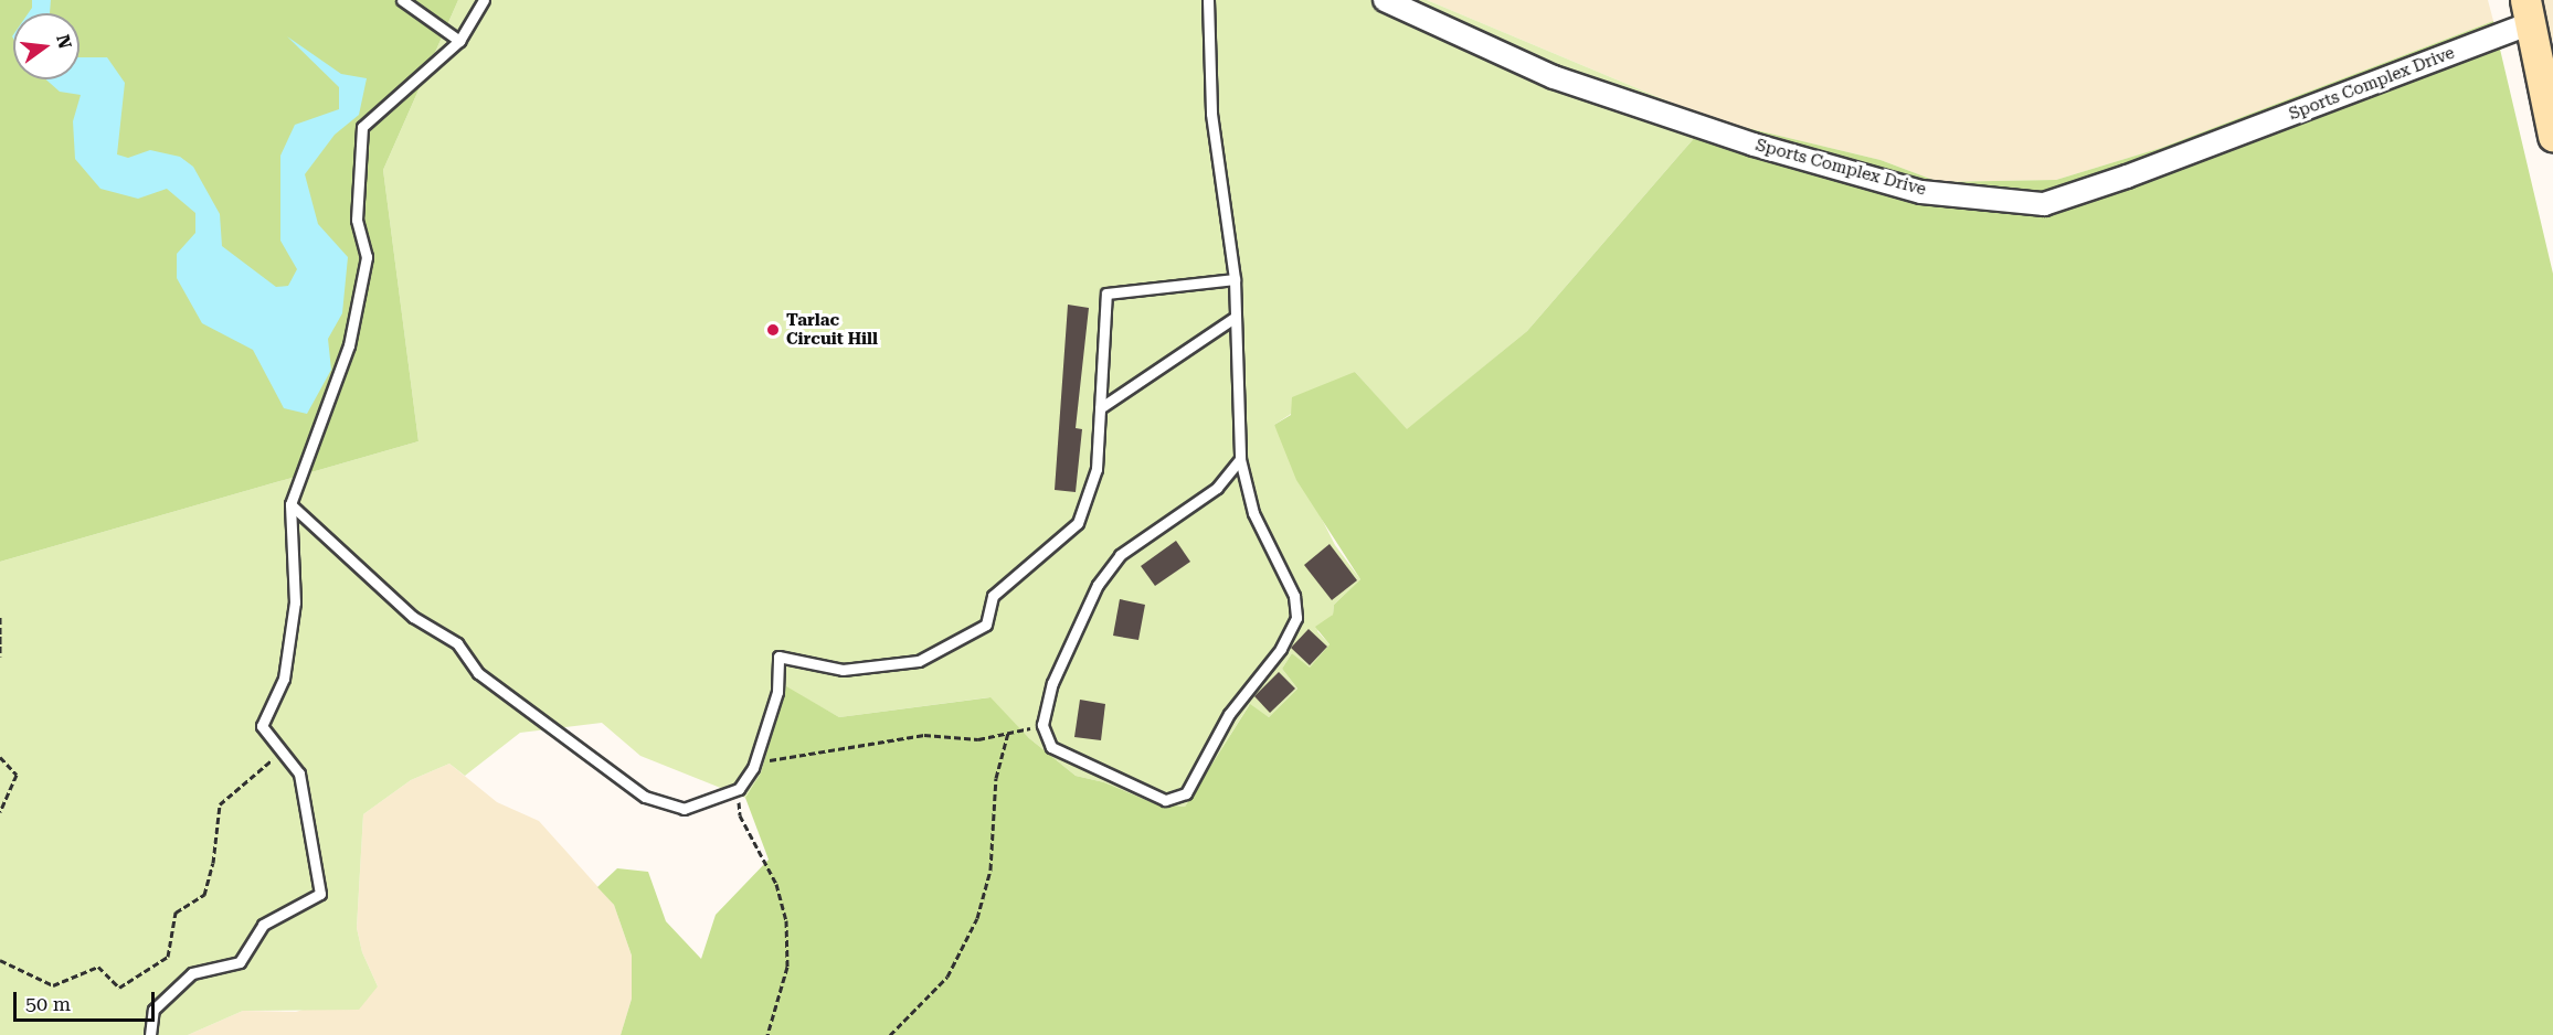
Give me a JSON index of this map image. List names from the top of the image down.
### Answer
{
  "streets": {
    "street": ["Sports Complex Drive"]
  },
  "places": ["Tarlac Circuit Hill"],
  "scale_bar": "50 m",
  "north": "right"
}
